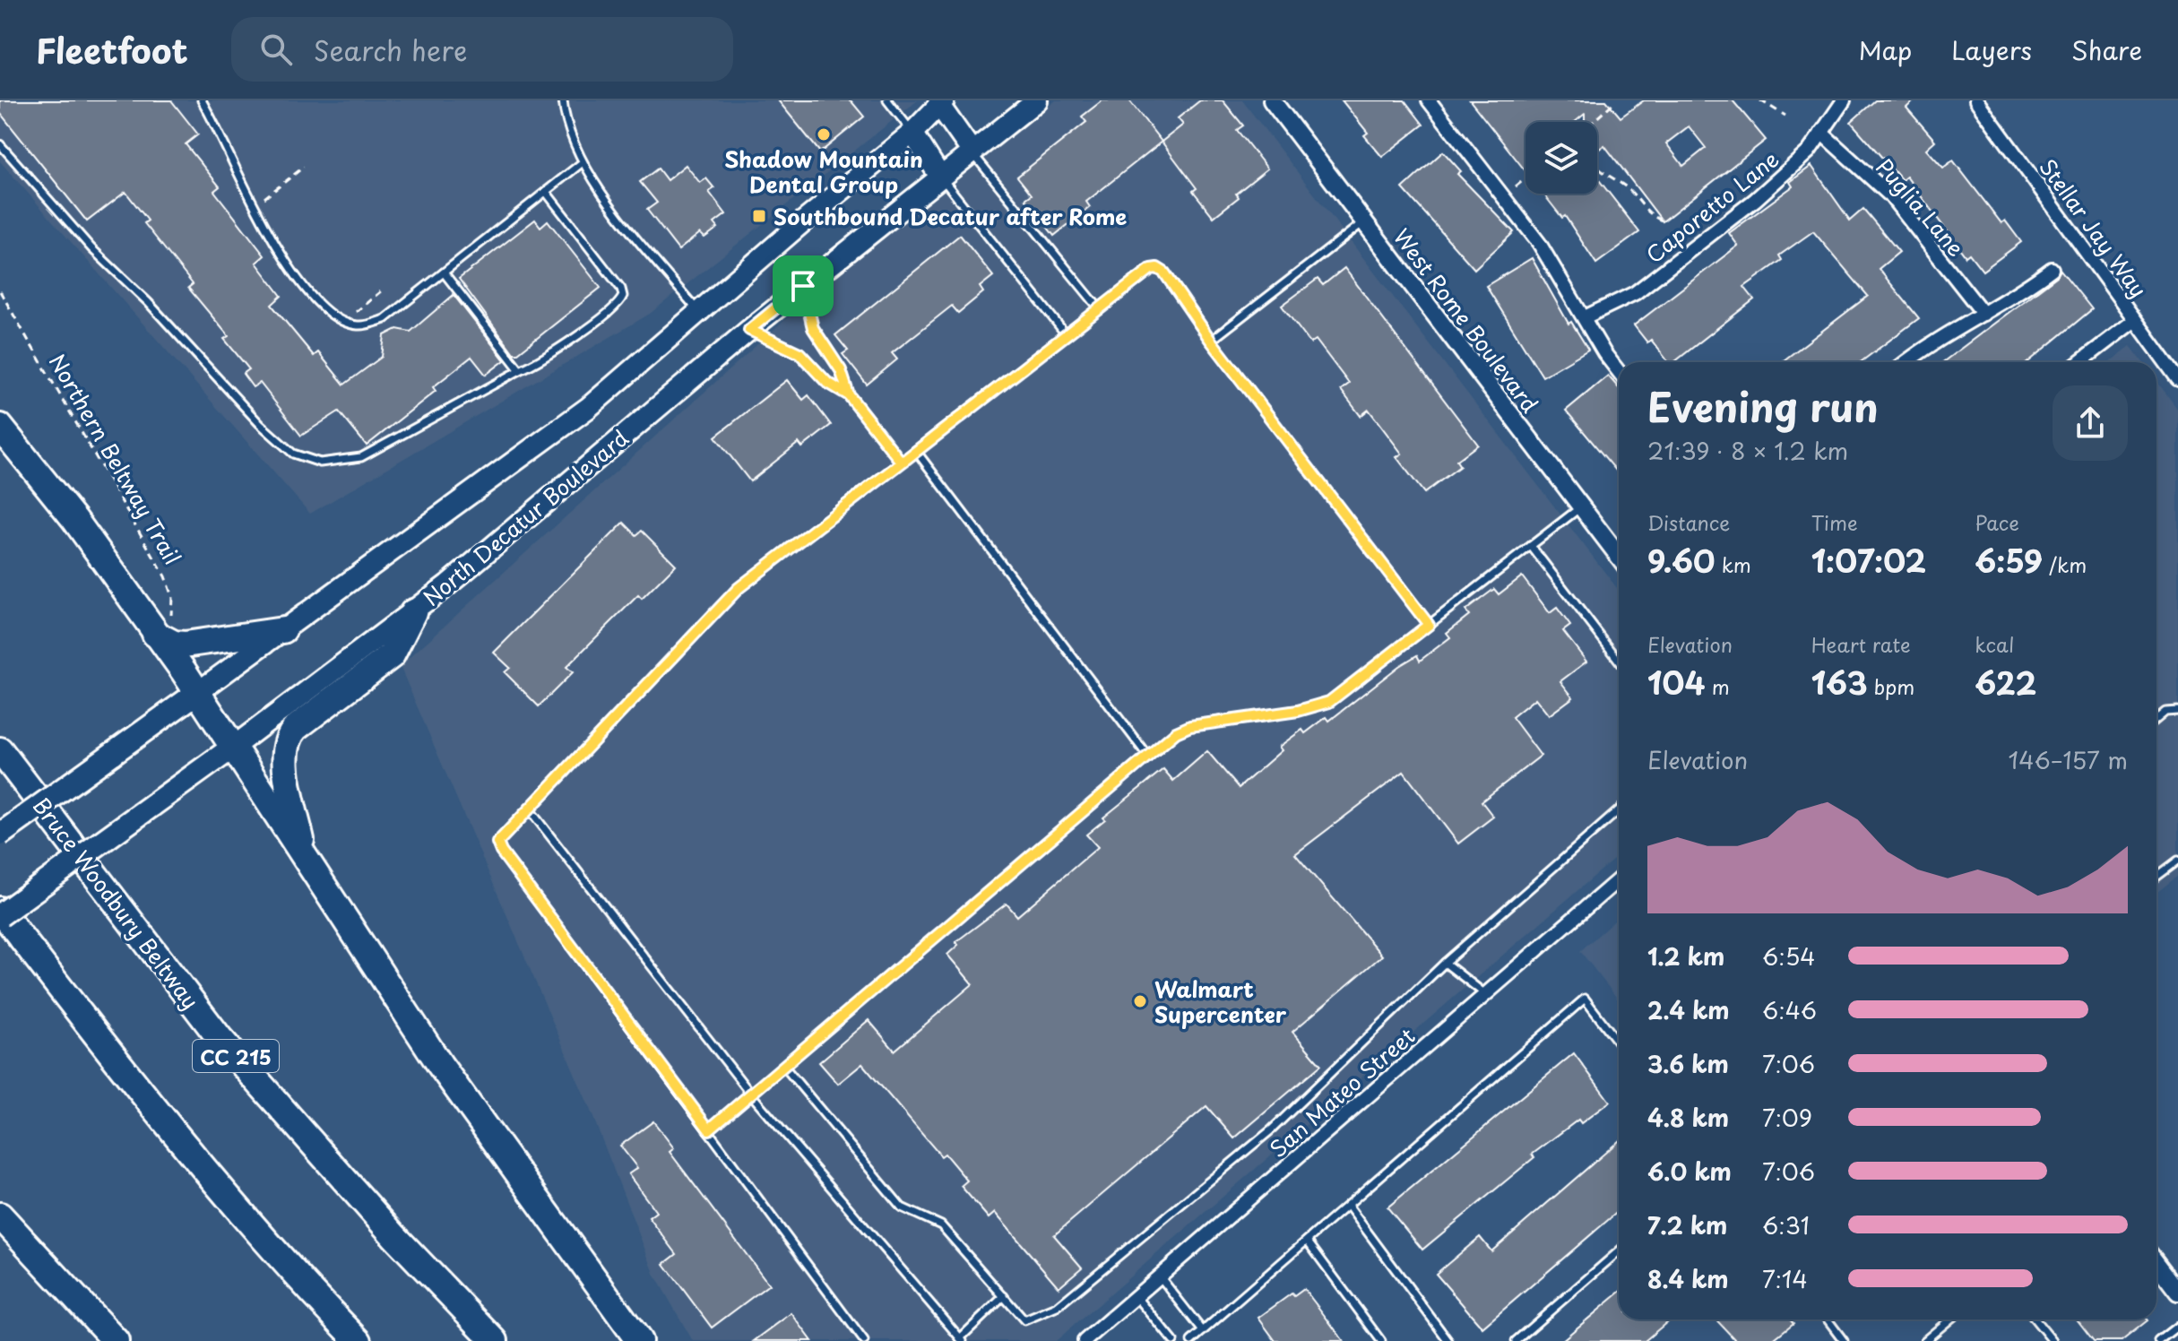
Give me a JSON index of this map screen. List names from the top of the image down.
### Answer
{
  "streets": {
    "highway": ["Bruce Woodbury Beltway", "CC 215"],
    "main road": ["North Decatur Boulevard"],
    "street": [
      "Caporetto Lane",
      "Puglia Lane",
      "Stellar Jay Way",
      "West Rome Boulevard",
      "San Mateo Street"
    ],
    "path": ["Northern Beltway Trail"]
  },
  "crossings": [
    ["Caporetto Lane", "Puglia Lane"]
  ],
  "places": {
    "other": ["Shadow Mountain Dental Group", "Walmart Supercenter"],
    "transit": ["Southbound Decatur after Rome"]
  },
  "page": {
    "header": "Fleetfoot",
    "search": "Search here",
    "nav": ["Map", "Layers", "Share"],
    "heading": ["Evening run", "21:39 · 8 × 1.2 km"],
    "stats": [
      ["Distance", "9.60 km"],
      ["Time", "1:07:02"],
      ["Pace", "6:59 /km"],
      ["Elevation", "104 m"],
      ["Heart rate", "163 bpm"],
      ["kcal", "622"]
    ],
    "chart": ["Elevation", "146–157 m"],
    "list": [
      {
        "name": "1.2 km",
        "note": "6:54"
      },
      {
        "name": "2.4 km",
        "note": "6:46"
      },
      {
        "name": "3.6 km",
        "note": "7:06"
      },
      {
        "name": "4.8 km",
        "note": "7:09"
      },
      {
        "name": "6.0 km",
        "note": "7:06"
      },
      {
        "name": "7.2 km",
        "note": "6:31"
      },
      {
        "name": "8.4 km",
        "note": "7:14"
      }
    ]
  }
}
